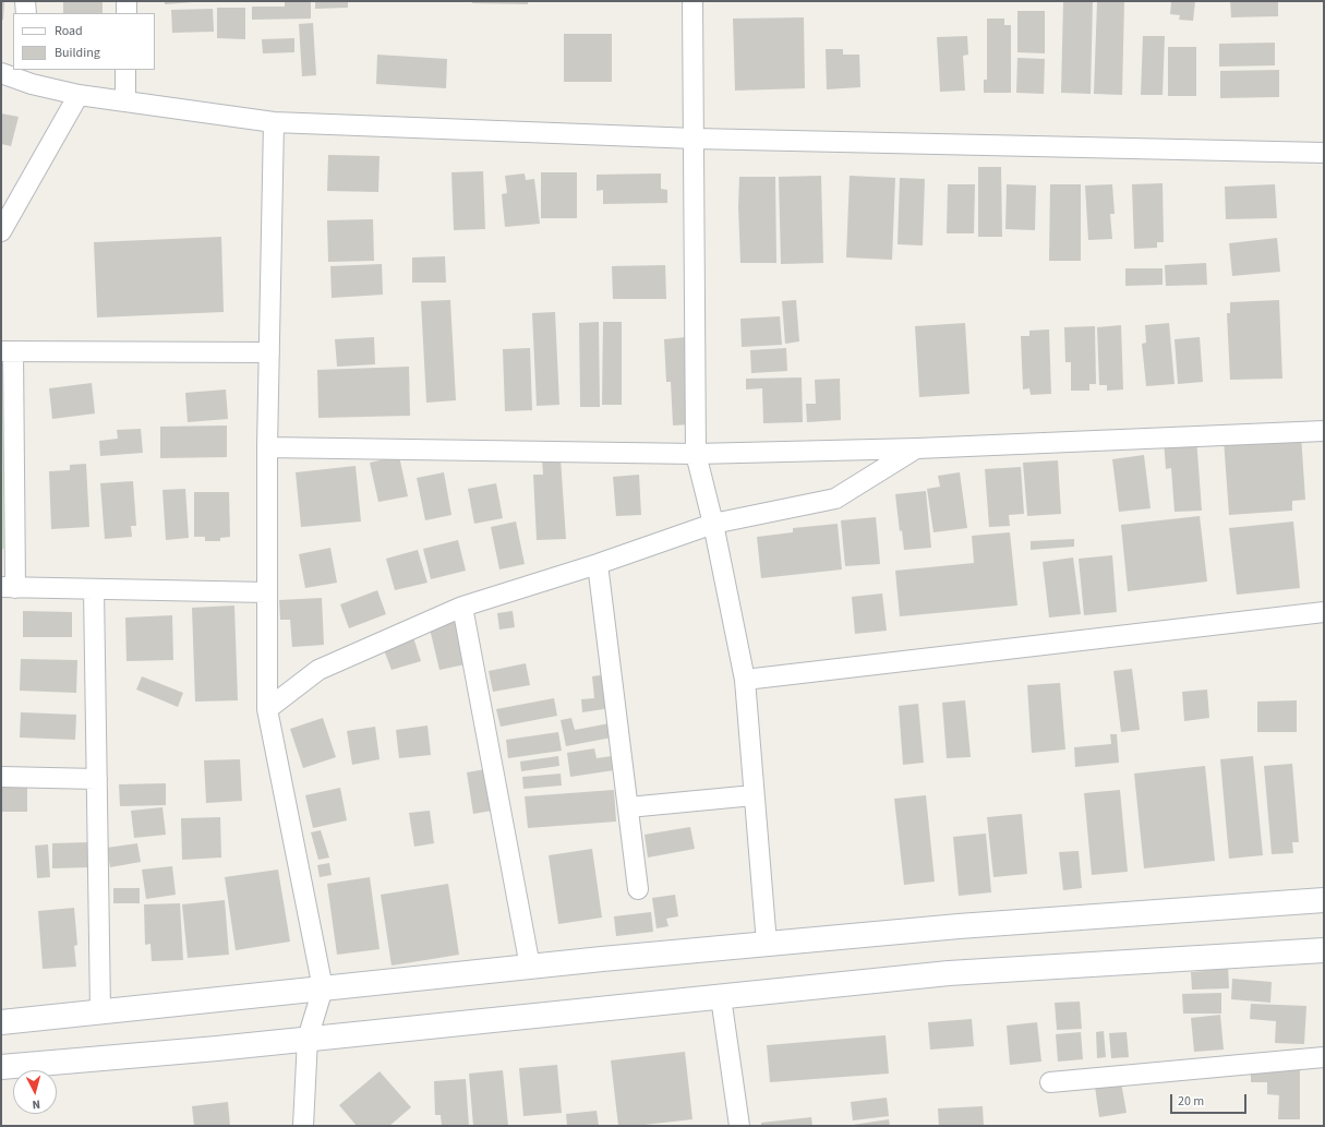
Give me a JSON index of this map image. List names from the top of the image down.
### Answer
{
  "legend": ["Road", "Building"],
  "scale_bar": "20 m",
  "north": "bottom"
}
